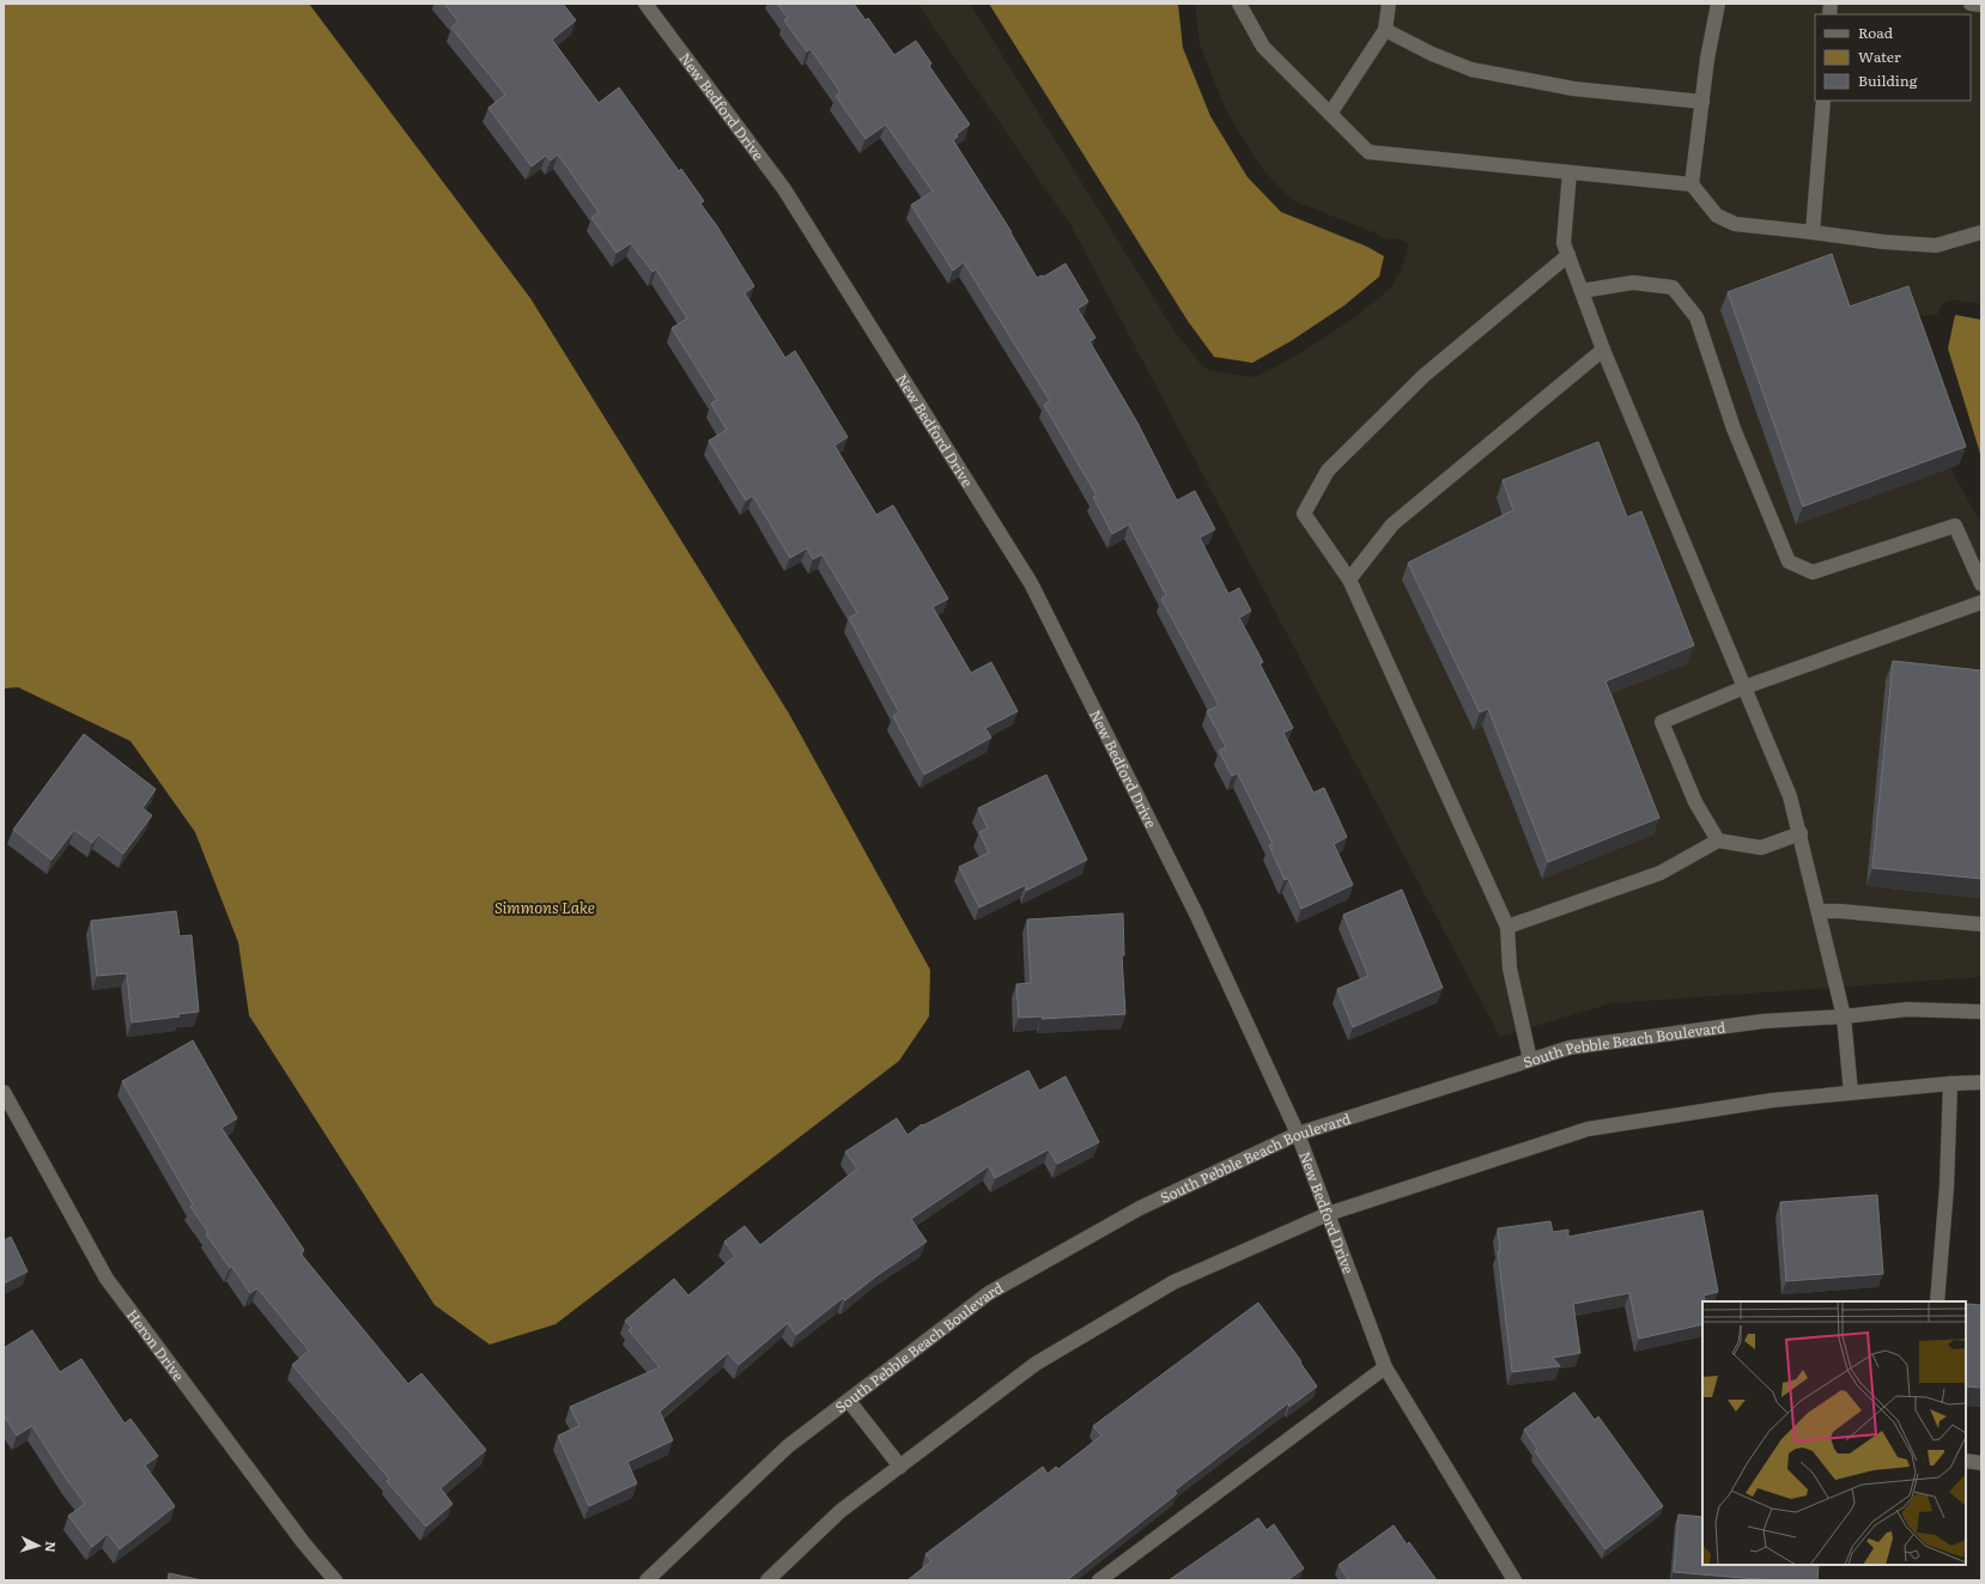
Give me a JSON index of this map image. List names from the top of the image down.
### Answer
{
  "streets": {
    "street": ["New Bedford Drive", "South Pebble Beach Boulevard", "Heron Drive"]
  },
  "crossings": [
    ["New Bedford Drive", "South Pebble Beach Boulevard"]
  ],
  "water": ["Simmons Lake"],
  "legend": ["Road", "Water", "Building"],
  "north": "right"
}
